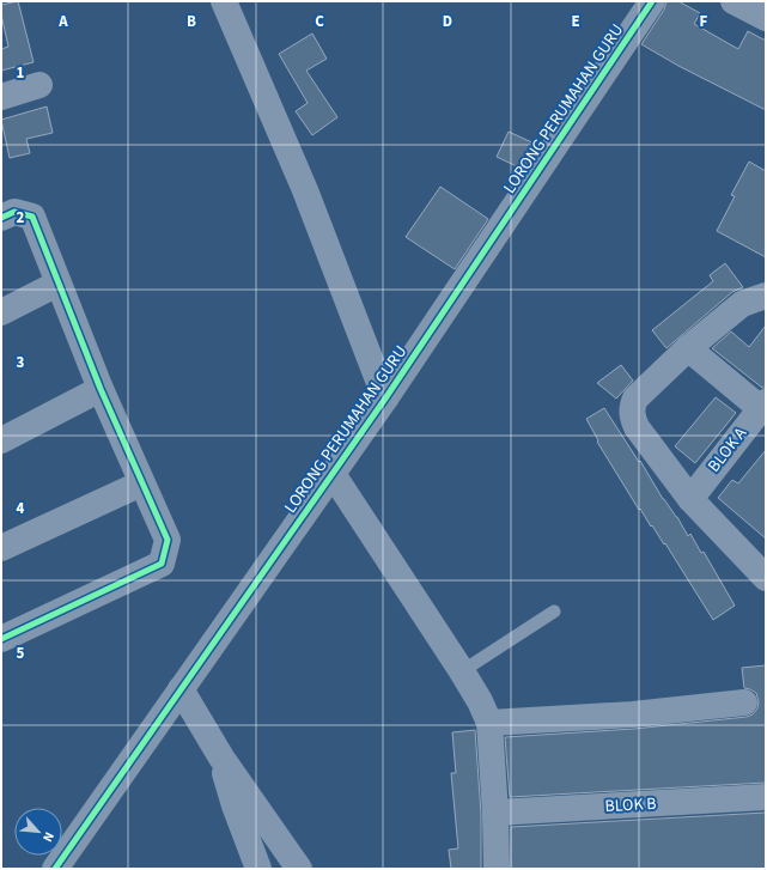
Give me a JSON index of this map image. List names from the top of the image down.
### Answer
{
  "streets": {
    "street": ["LORONG PERUMAHAN GURU", "BLOK A", "BLOK B"]
  },
  "north": "bottom right",
  "grid": {
    "columns": [
      "A",
      "B",
      "C",
      "D",
      "E",
      "F"
    ],
    "rows": [
      "1",
      "2",
      "3",
      "4",
      "5"
    ]
  }
}
